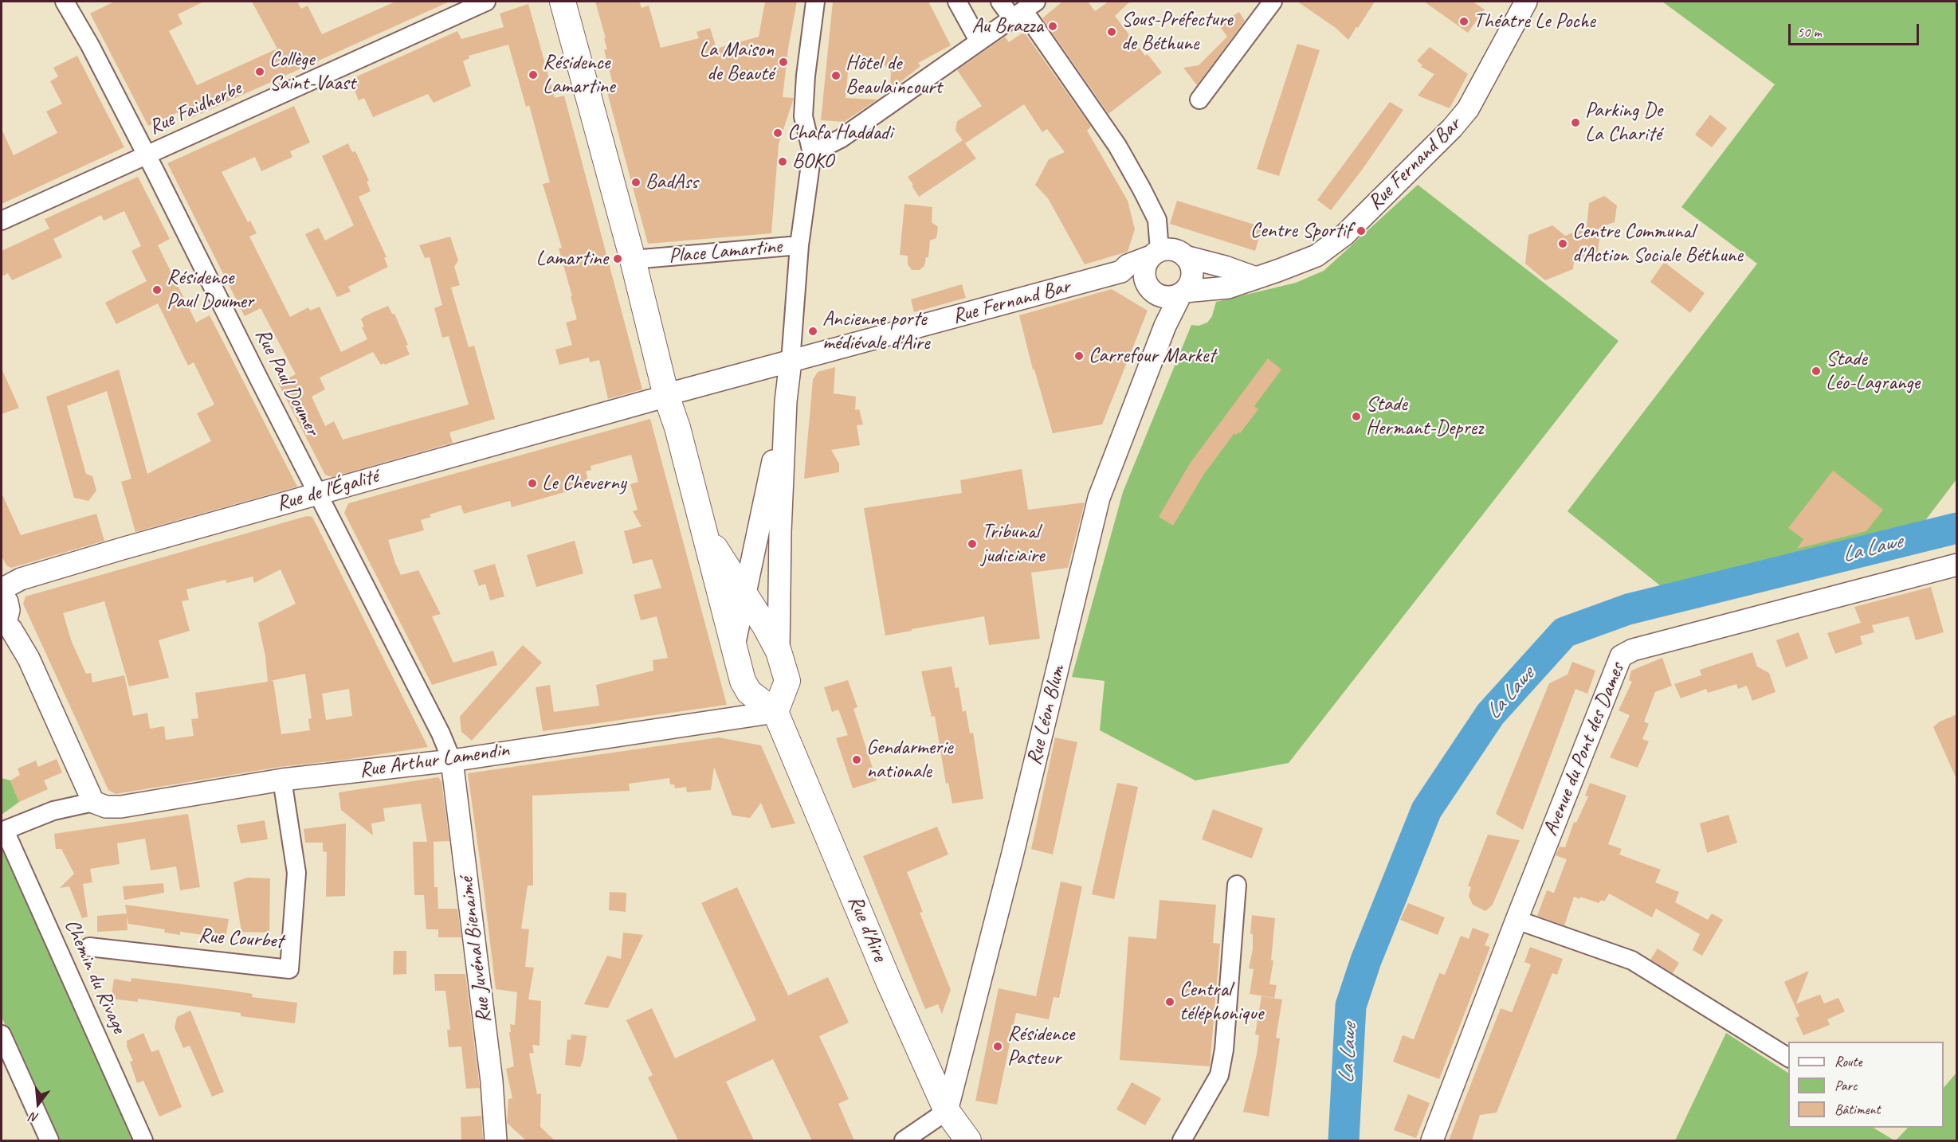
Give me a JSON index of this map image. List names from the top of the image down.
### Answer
{
  "streets": {
    "main road": ["Rue d'Aire"],
    "street": [
      "Rue Faidherbe",
      "Rue Fernand Bar",
      "Place Lamartine",
      "Rue Paul Doumer",
      "Rue de l'Égalité",
      "Rue Léon Blum",
      "Avenue du Pont des Dames",
      "Rue Arthur Lamendin",
      "Rue Courbet",
      "Rue Juvénal Bienaimé",
      "Chemin du Rivage"
    ]
  },
  "crossings": [
    ["Rue Faidherbe", "Rue Paul Doumer"],
    ["Rue Fernand Bar", "Place Lamartine"],
    ["Rue Fernand Bar", "Rue Léon Blum"],
    ["Rue Paul Doumer", "Rue de l'Égalité"],
    ["Rue Paul Doumer", "Rue Arthur Lamendin"],
    ["Rue Paul Doumer", "Rue Juvénal Bienaimé"],
    ["Rue Léon Blum", "Rue d'Aire"],
    ["Rue Arthur Lamendin", "Rue d'Aire"],
    ["Rue Arthur Lamendin", "Rue Courbet"],
    ["Rue Arthur Lamendin", "Rue Juvénal Bienaimé"]
  ],
  "water": ["La Lawe"],
  "places": [
    "Théatre Le Poche",
    "Au Brazza",
    "Sous-Préfecture de Béthune",
    "La Maison de Beauté",
    "Collège Saint-Vaast",
    "Résidence Lamartine",
    "Hôtel de Beaulaincourt",
    "Parking De La Charité",
    "Chafa Haddadi",
    "BOKO",
    "BadAss",
    "Centre Sportif",
    "Centre Communal d'Action Sociale Béthune",
    "Lamartine",
    "Résidence Paul Doumer",
    "Ancienne porte médiévale d'Aire",
    "Carrefour Market",
    "Stade Léo-Lagrange",
    "Stade Hermant-Deprez",
    "Le Cheverny",
    "Tribunal judiciaire",
    "Gendarmerie nationale",
    "Central téléphonique",
    "Résidence Pasteur"
  ],
  "legend": ["Route", "Parc", "Bâtiment"],
  "scale_bar": "50 m",
  "north": "bottom"
}
